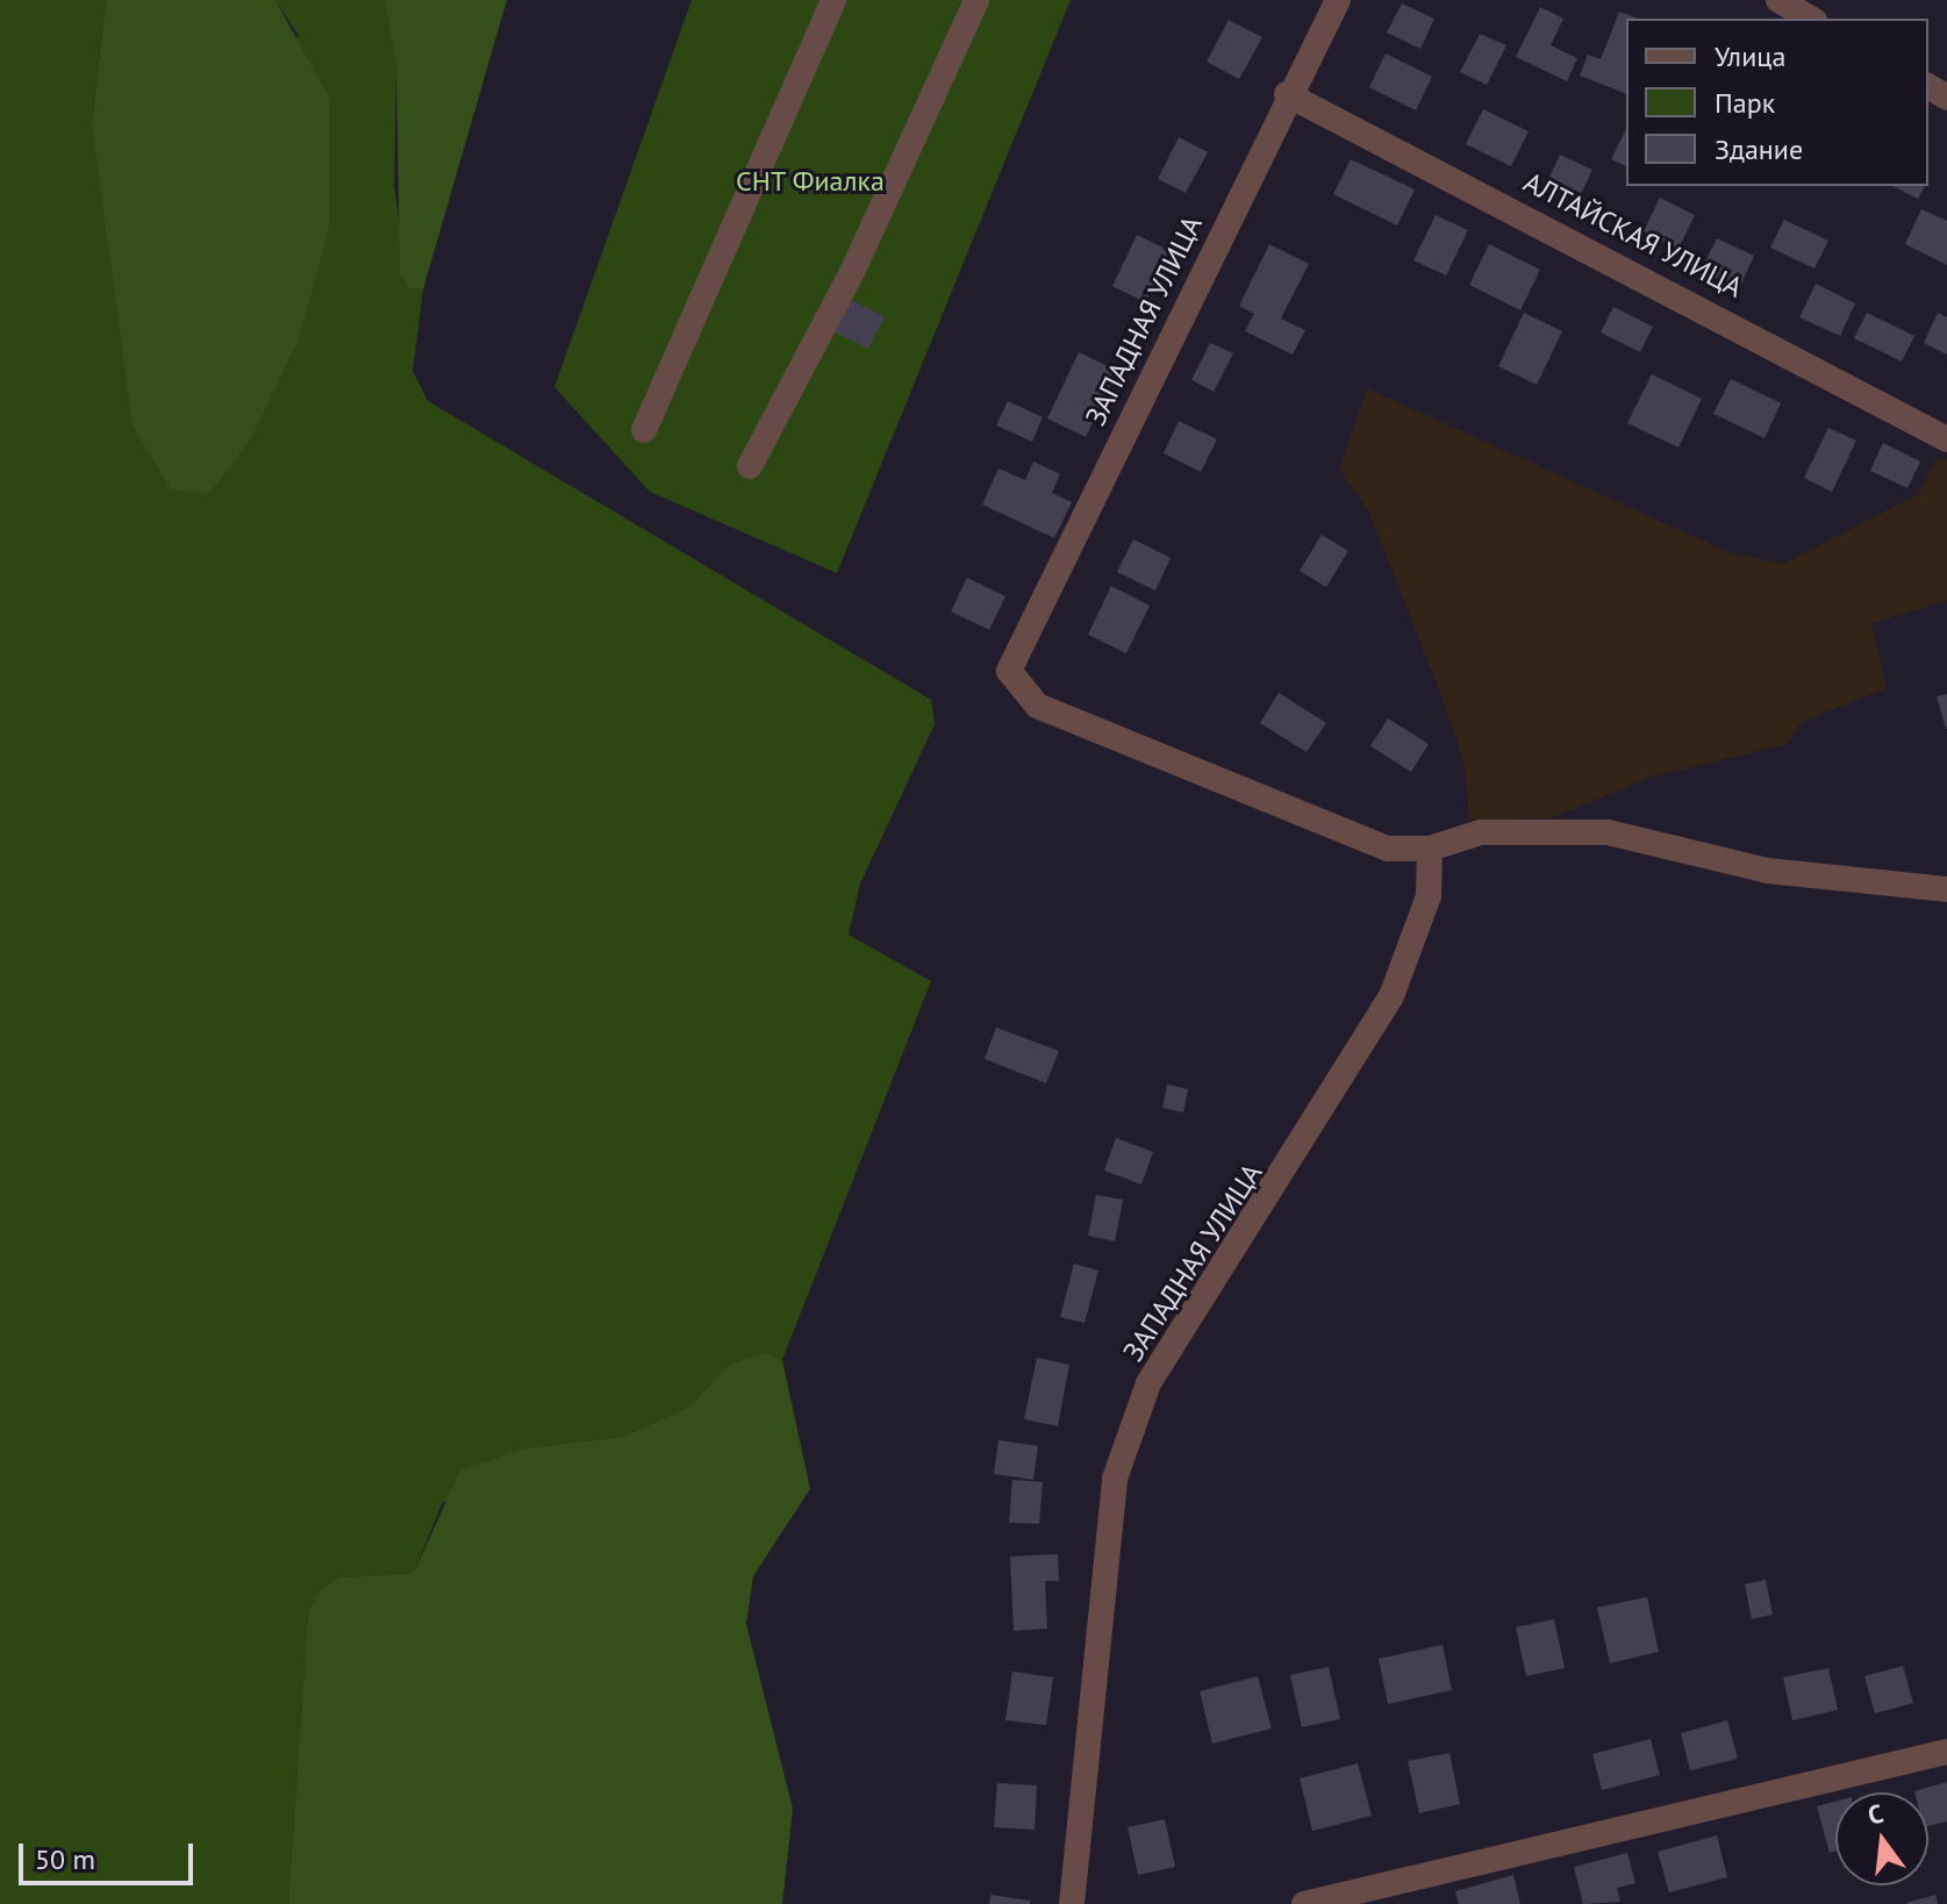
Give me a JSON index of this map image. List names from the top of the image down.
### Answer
{
  "streets": {
    "street": ["АЛТАЙСКАЯ УЛИЦА", "ЗАПАДНАЯ УЛИЦА"]
  },
  "crossings": [
    ["АЛТАЙСКАЯ УЛИЦА", "ЗАПАДНАЯ УЛИЦА"]
  ],
  "parks": ["СНТ Фиалка"],
  "legend": ["Улица", "Парк", "Здание"],
  "scale_bar": "50 m",
  "north": "top"
}
